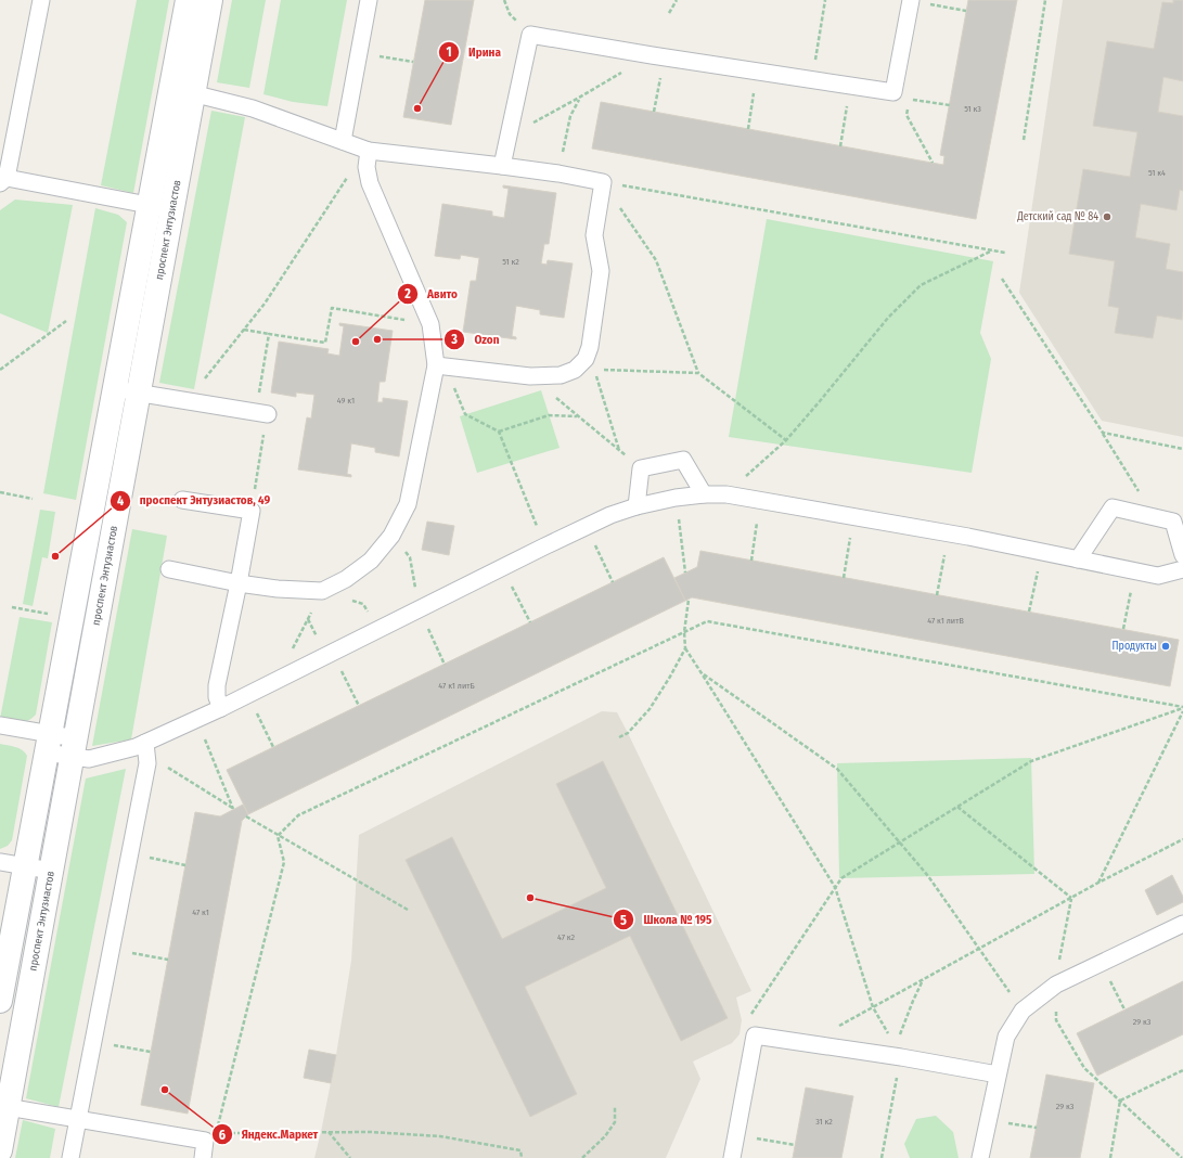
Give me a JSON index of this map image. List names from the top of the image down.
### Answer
{
  "streets": {
    "street": ["проспект Энтузиастов"]
  },
  "places": [
    "Ирина",
    "Детский сад № 84",
    "Ozon",
    "Авито",
    "проспект Энтузиастов, 49",
    "Продукты",
    "Школа № 195",
    "Яндекс.Маркет"
  ],
  "house_numbers": [
    "51 к3",
    "51 к4",
    "51 к2",
    "49 к1",
    "47 к1 литВ",
    "47 к1 литБ",
    "47 к1",
    "47 к2",
    "29 к3",
    "29 к3",
    "31 к2"
  ]
}
